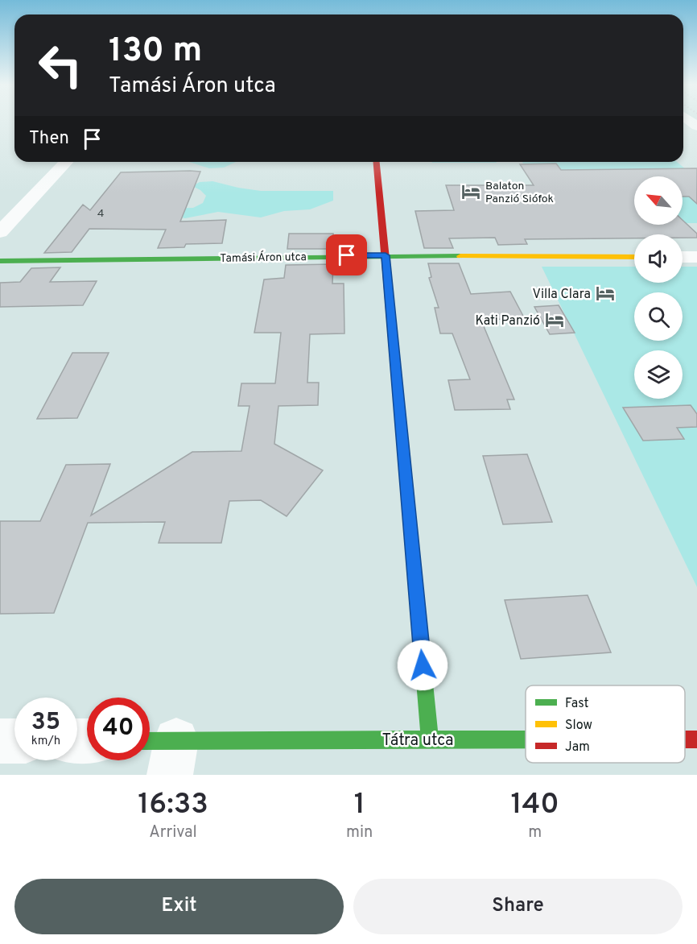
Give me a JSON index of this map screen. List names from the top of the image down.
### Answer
{
  "streets": {
    "street": ["Tamási Áron utca", "Tátra utca"]
  },
  "places": {
    "hotel": ["Balaton Panzió Siófok", "Villa Clara", "Kati Panzió"]
  },
  "house_numbers": ["4"],
  "legend": ["Fast", "Slow", "Jam"],
  "north": "top left",
  "page": {
    "turn": ["130 m", "Tamási Áron utca"],
    "then": "Then",
    "speed": "35 km/h",
    "limit": "40",
    "eta": [
      "16:33",
      "Arrival",
      "1",
      "min",
      "140",
      "m"
    ],
    "buttons": ["Exit", "Share"]
  }
}
